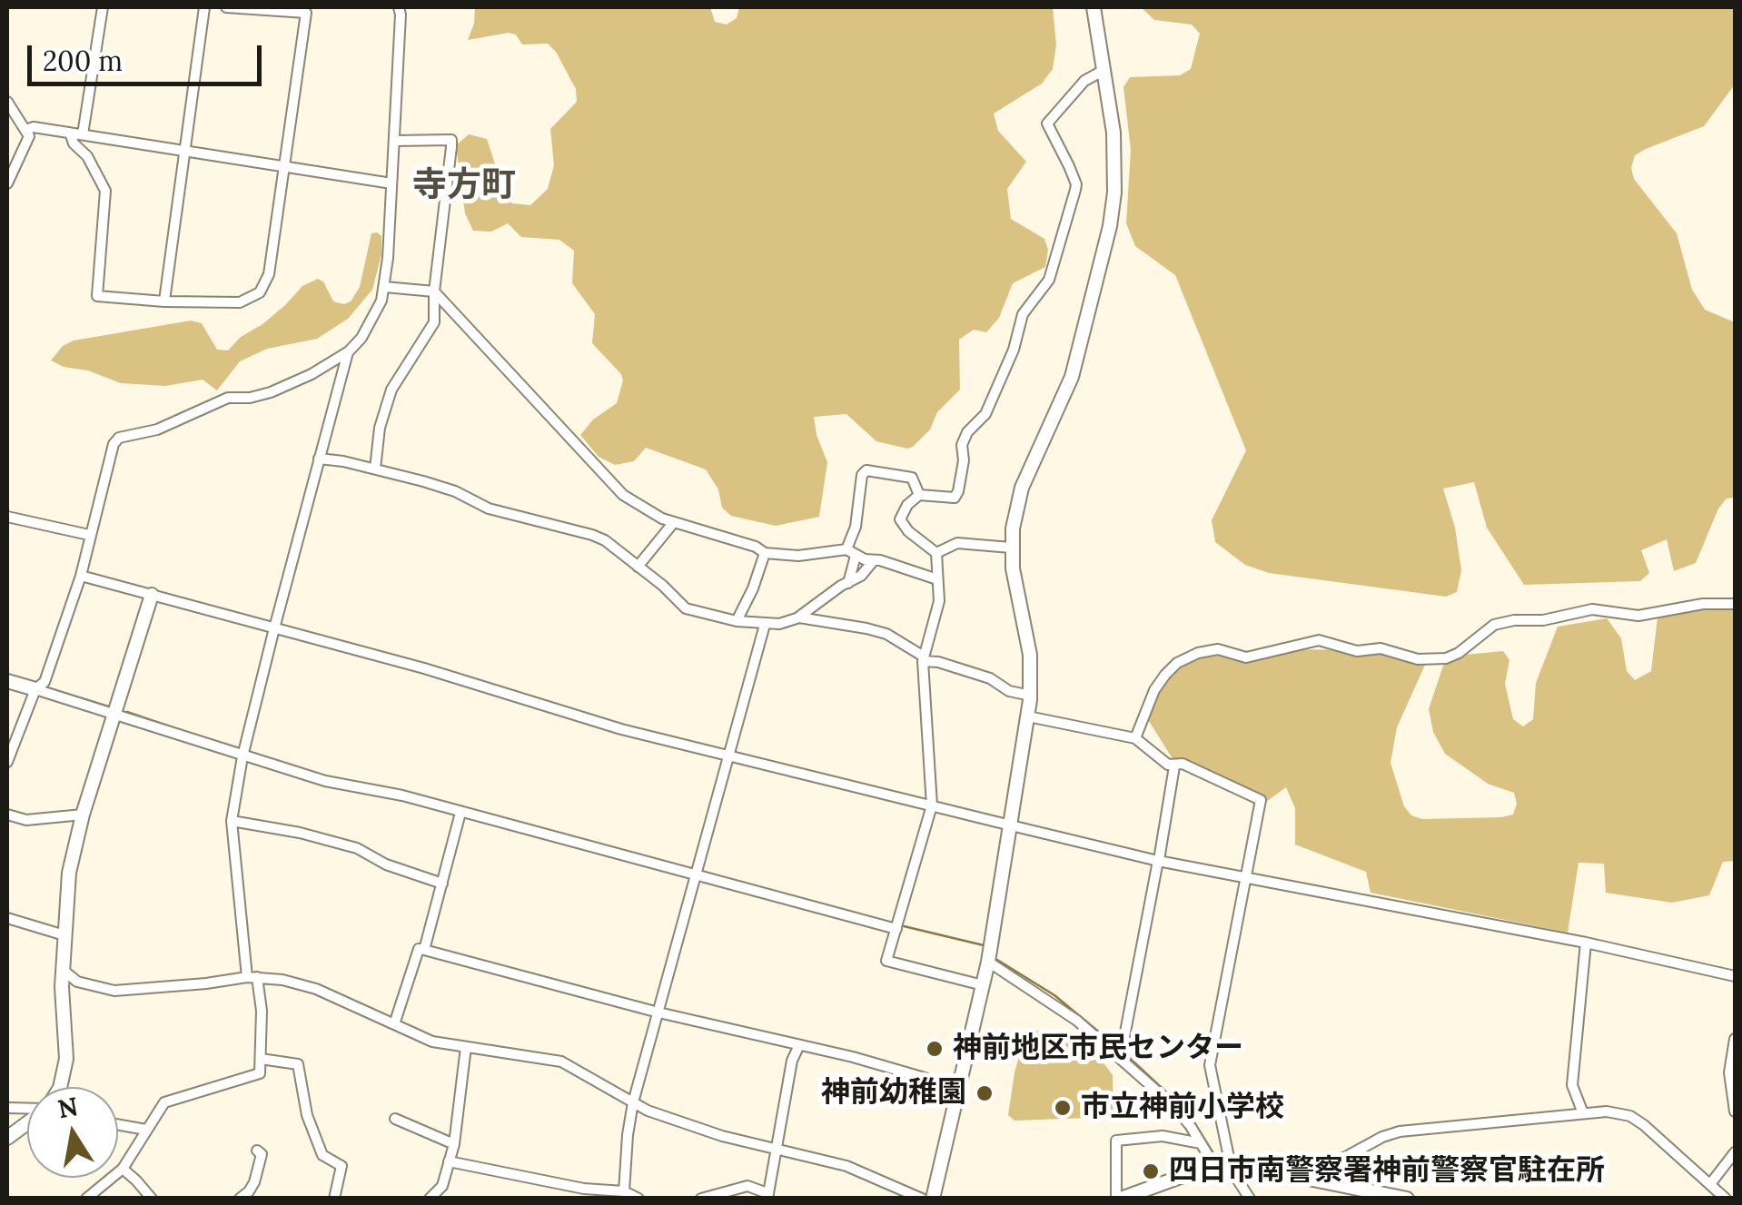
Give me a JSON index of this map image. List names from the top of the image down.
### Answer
{
  "districts": ["寺方町"],
  "places": [
    "神前地区市民センター",
    "神前幼稚園",
    "市立神前小学校",
    "四日市南警察署神前警察官駐在所"
  ],
  "scale_bar": "200 m",
  "north": "top"
}
